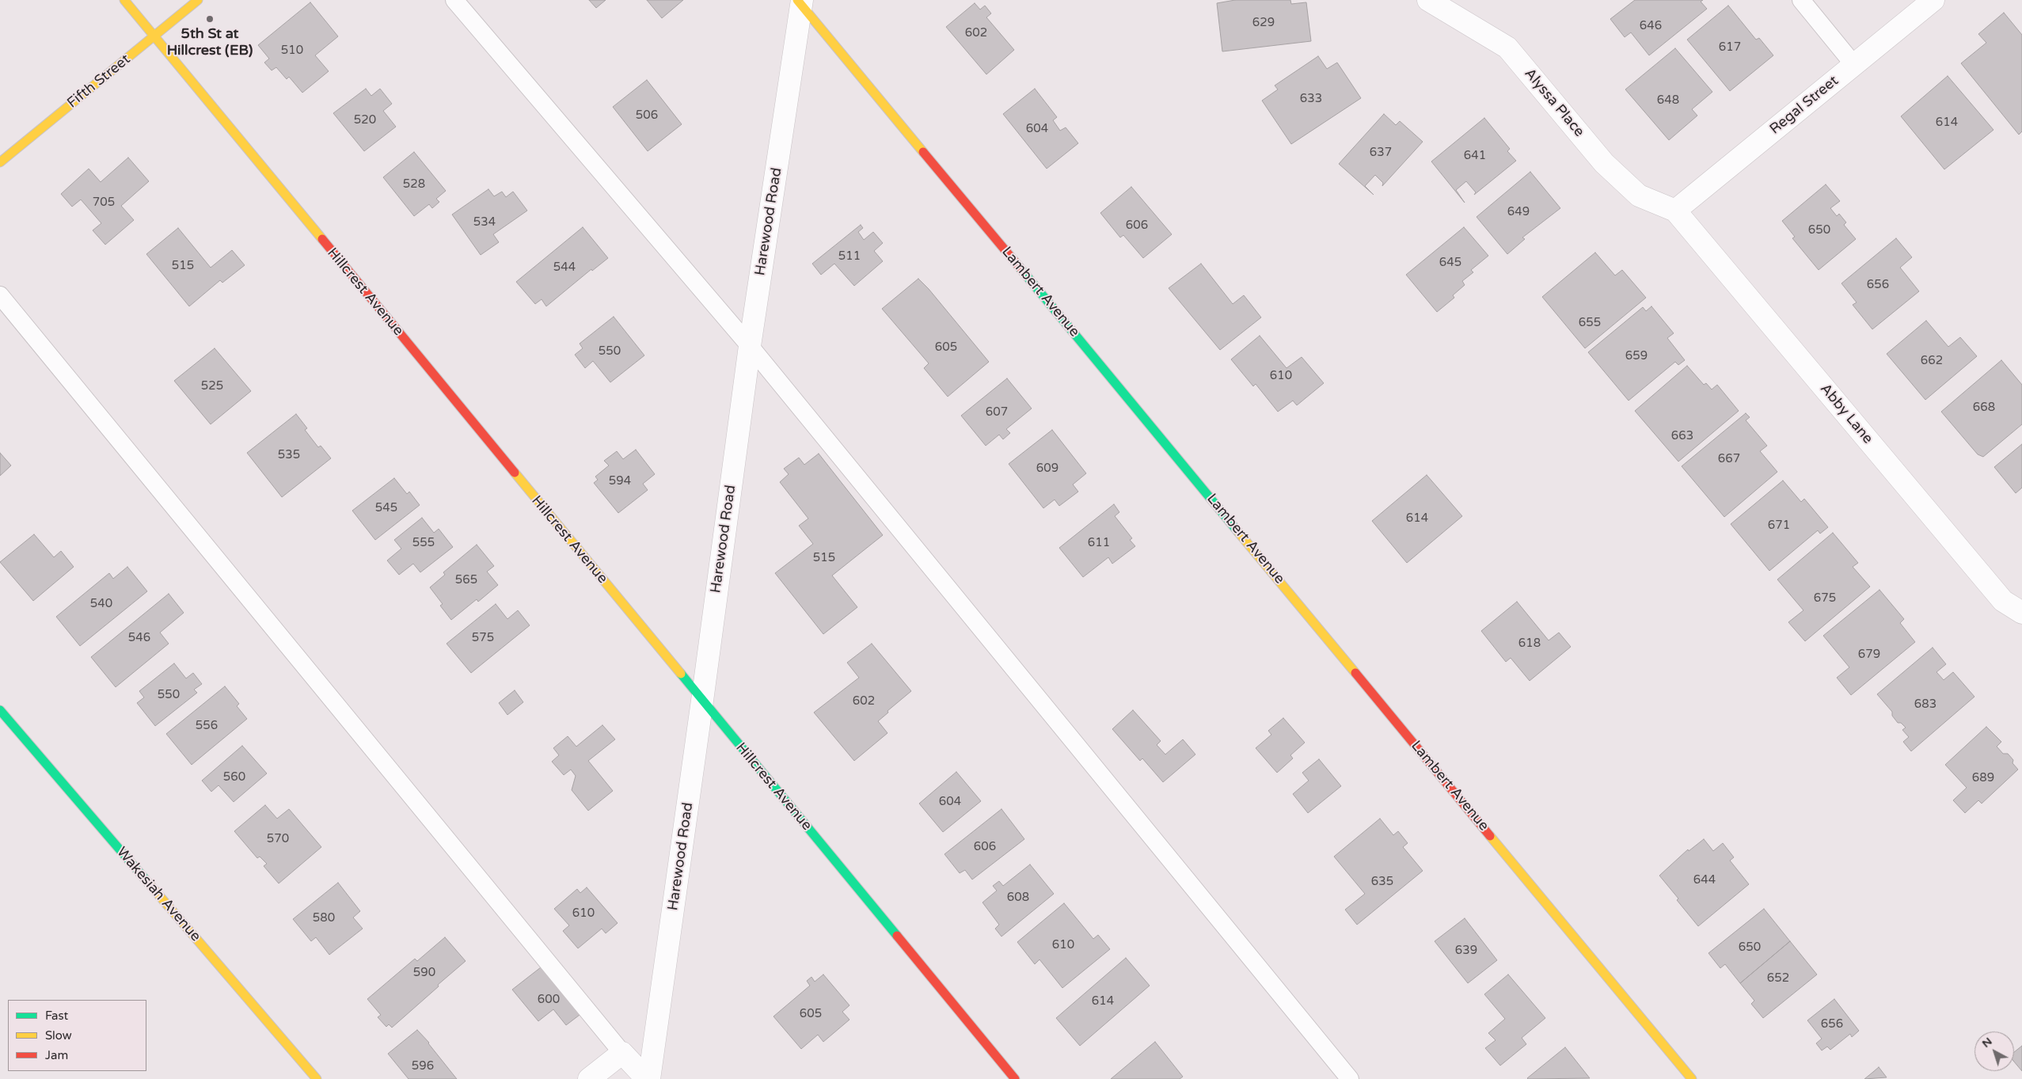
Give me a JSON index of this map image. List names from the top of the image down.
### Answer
{
  "streets": {
    "street": [
      "Fifth Street",
      "Alyssa Place",
      "Regal Street",
      "Harewood Road",
      "Hillcrest Avenue",
      "Lambert Avenue",
      "Abby Lane",
      "Wakesiah Avenue"
    ]
  },
  "crossings": [
    ["Fifth Street", "Hillcrest Avenue"],
    ["Alyssa Place", "Regal Street"],
    ["Alyssa Place", "Abby Lane"],
    ["Regal Street", "Abby Lane"],
    ["Harewood Road", "Hillcrest Avenue"],
    ["Harewood Road", "Lambert Avenue"]
  ],
  "places": ["5th St at Hillcrest (EB)"],
  "house_numbers": [
    "629",
    "646",
    "602",
    "617",
    "510",
    "633",
    "648",
    "506",
    "520",
    "614",
    "604",
    "637",
    "641",
    "528",
    "705",
    "649",
    "534",
    "606",
    "650",
    "511",
    "645",
    "515",
    "544",
    "656",
    "655",
    "605",
    "550",
    "659",
    "662",
    "610",
    "525",
    "668",
    "607",
    "663",
    "535",
    "667",
    "609",
    "594",
    "545",
    "614",
    "671",
    "555",
    "611",
    "515",
    "565",
    "675",
    "540",
    "546",
    "575",
    "618",
    "679",
    "550",
    "602",
    "683",
    "556",
    "560",
    "689",
    "604",
    "570",
    "606",
    "644",
    "635",
    "608",
    "610",
    "580",
    "610",
    "650",
    "639",
    "590",
    "652",
    "600",
    "614",
    "605",
    "656",
    "596"
  ],
  "legend": ["Fast", "Slow", "Jam"],
  "north": "top left"
}
